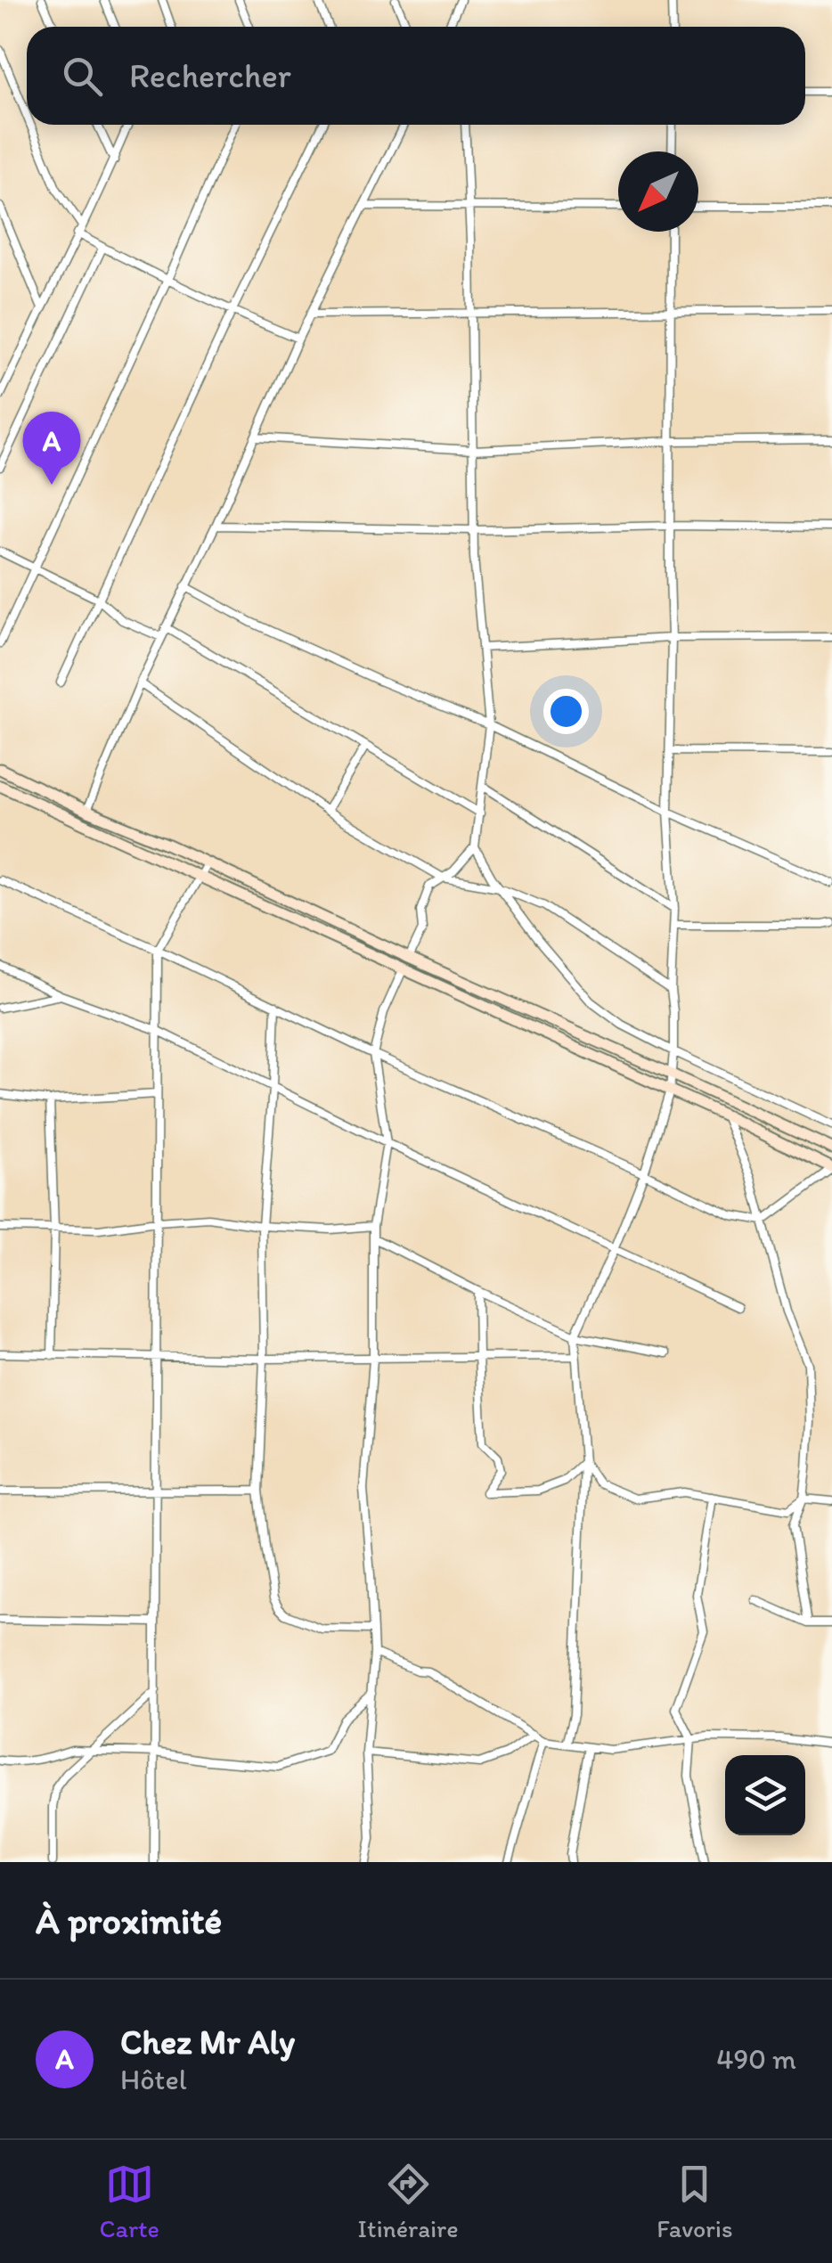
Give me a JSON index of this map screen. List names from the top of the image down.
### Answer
{
  "north": "bottom left",
  "page": {
    "search": "Rechercher",
    "pins": "A",
    "heading": "À proximité",
    "list": [
      {
        "mark": "A",
        "name": "Chez Mr Aly",
        "note": "Hôtel",
        "value": "490 m"
      }
    ],
    "nav": ["Carte", "Itinéraire", "Favoris"]
  }
}
